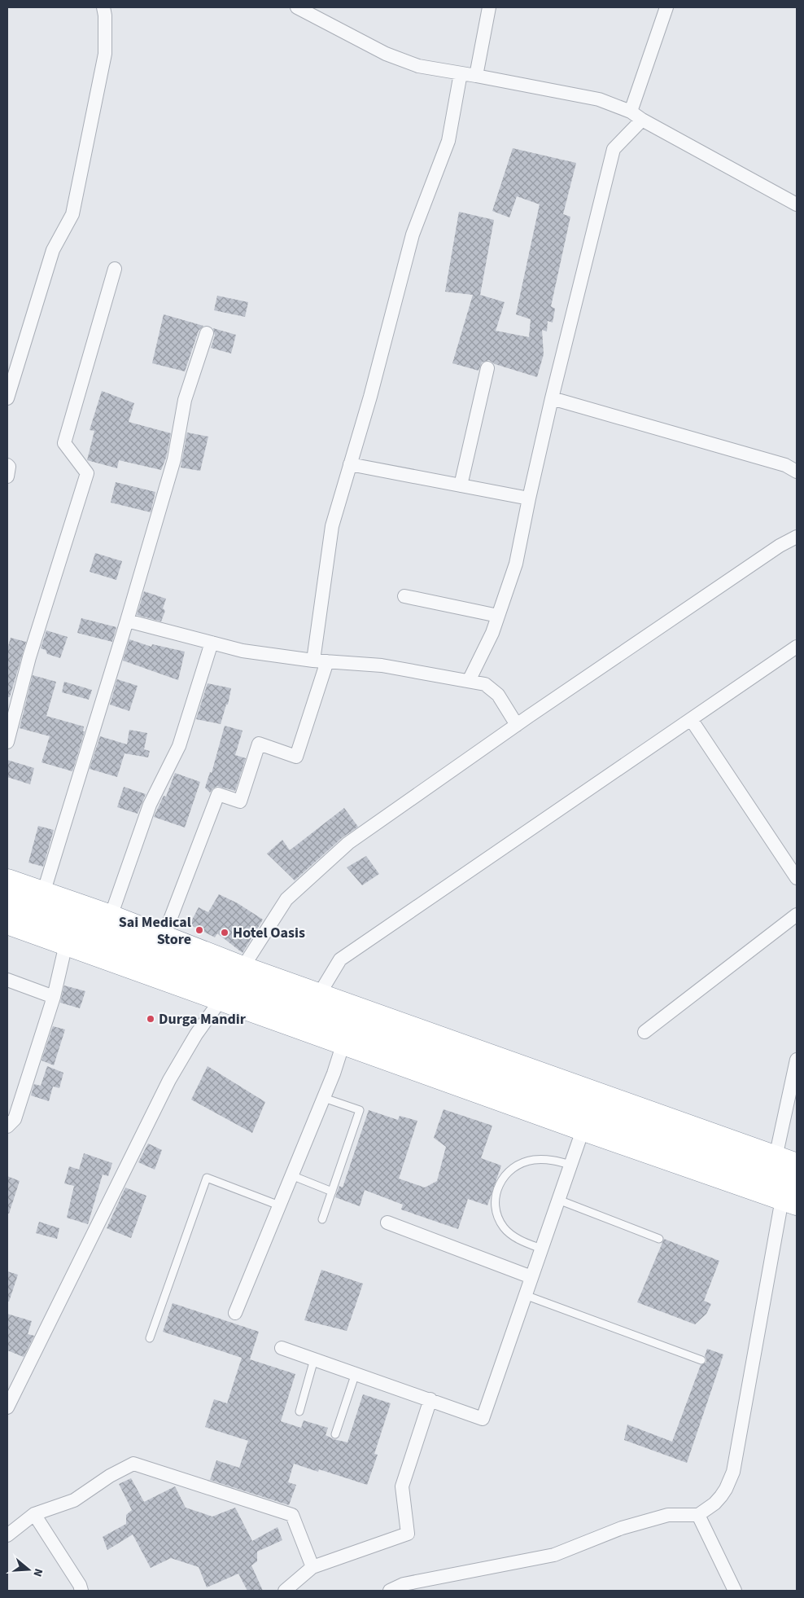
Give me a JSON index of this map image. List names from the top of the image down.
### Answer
{
  "places": ["Sai Medical Store", "Hotel Oasis", "Durga Mandir"],
  "north": "right"
}
